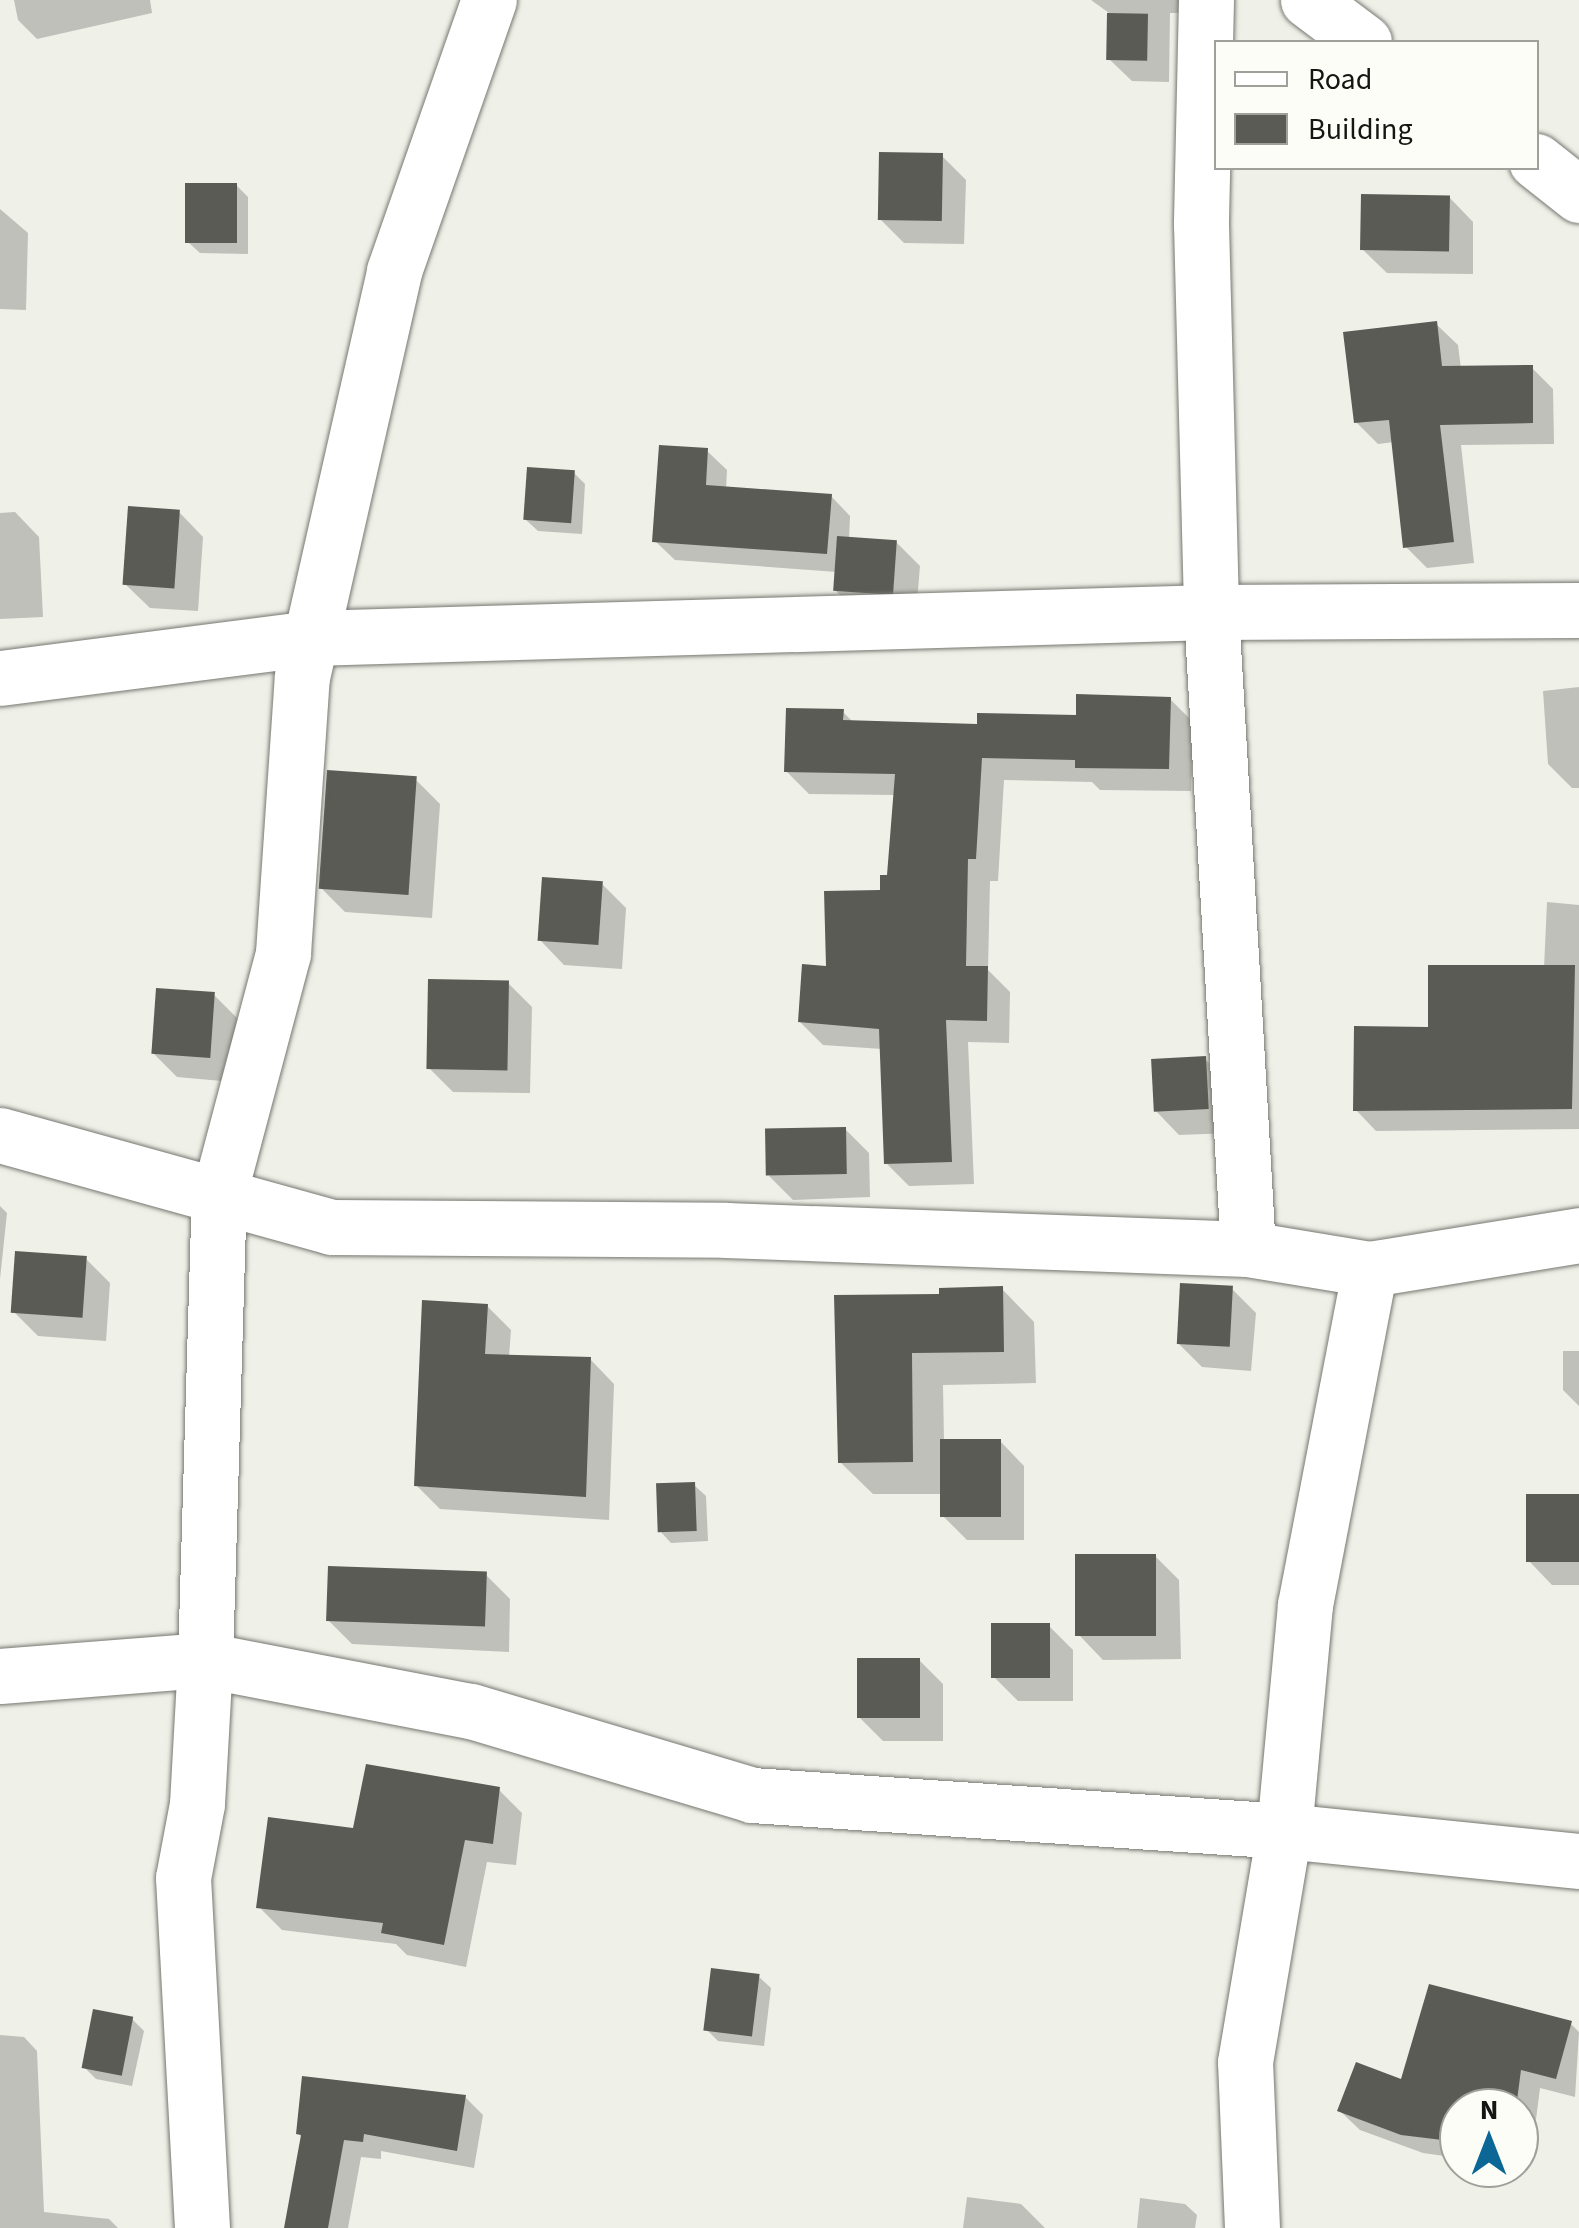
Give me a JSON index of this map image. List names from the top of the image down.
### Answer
{
  "legend": ["Road", "Building"],
  "north": "top"
}
